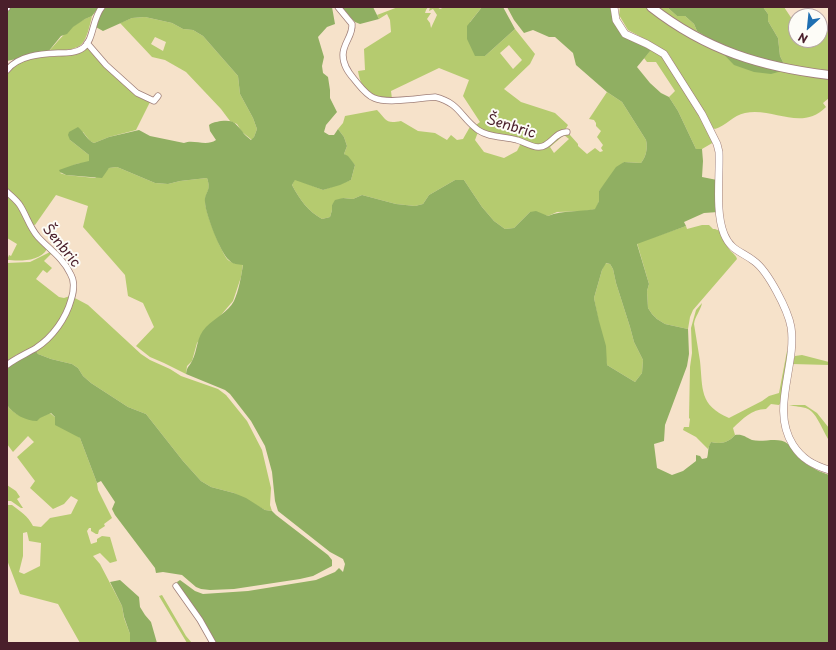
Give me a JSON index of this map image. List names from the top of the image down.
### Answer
{
  "streets": {
    "street": ["Šenbric"]
  },
  "north": "bottom left"
}
